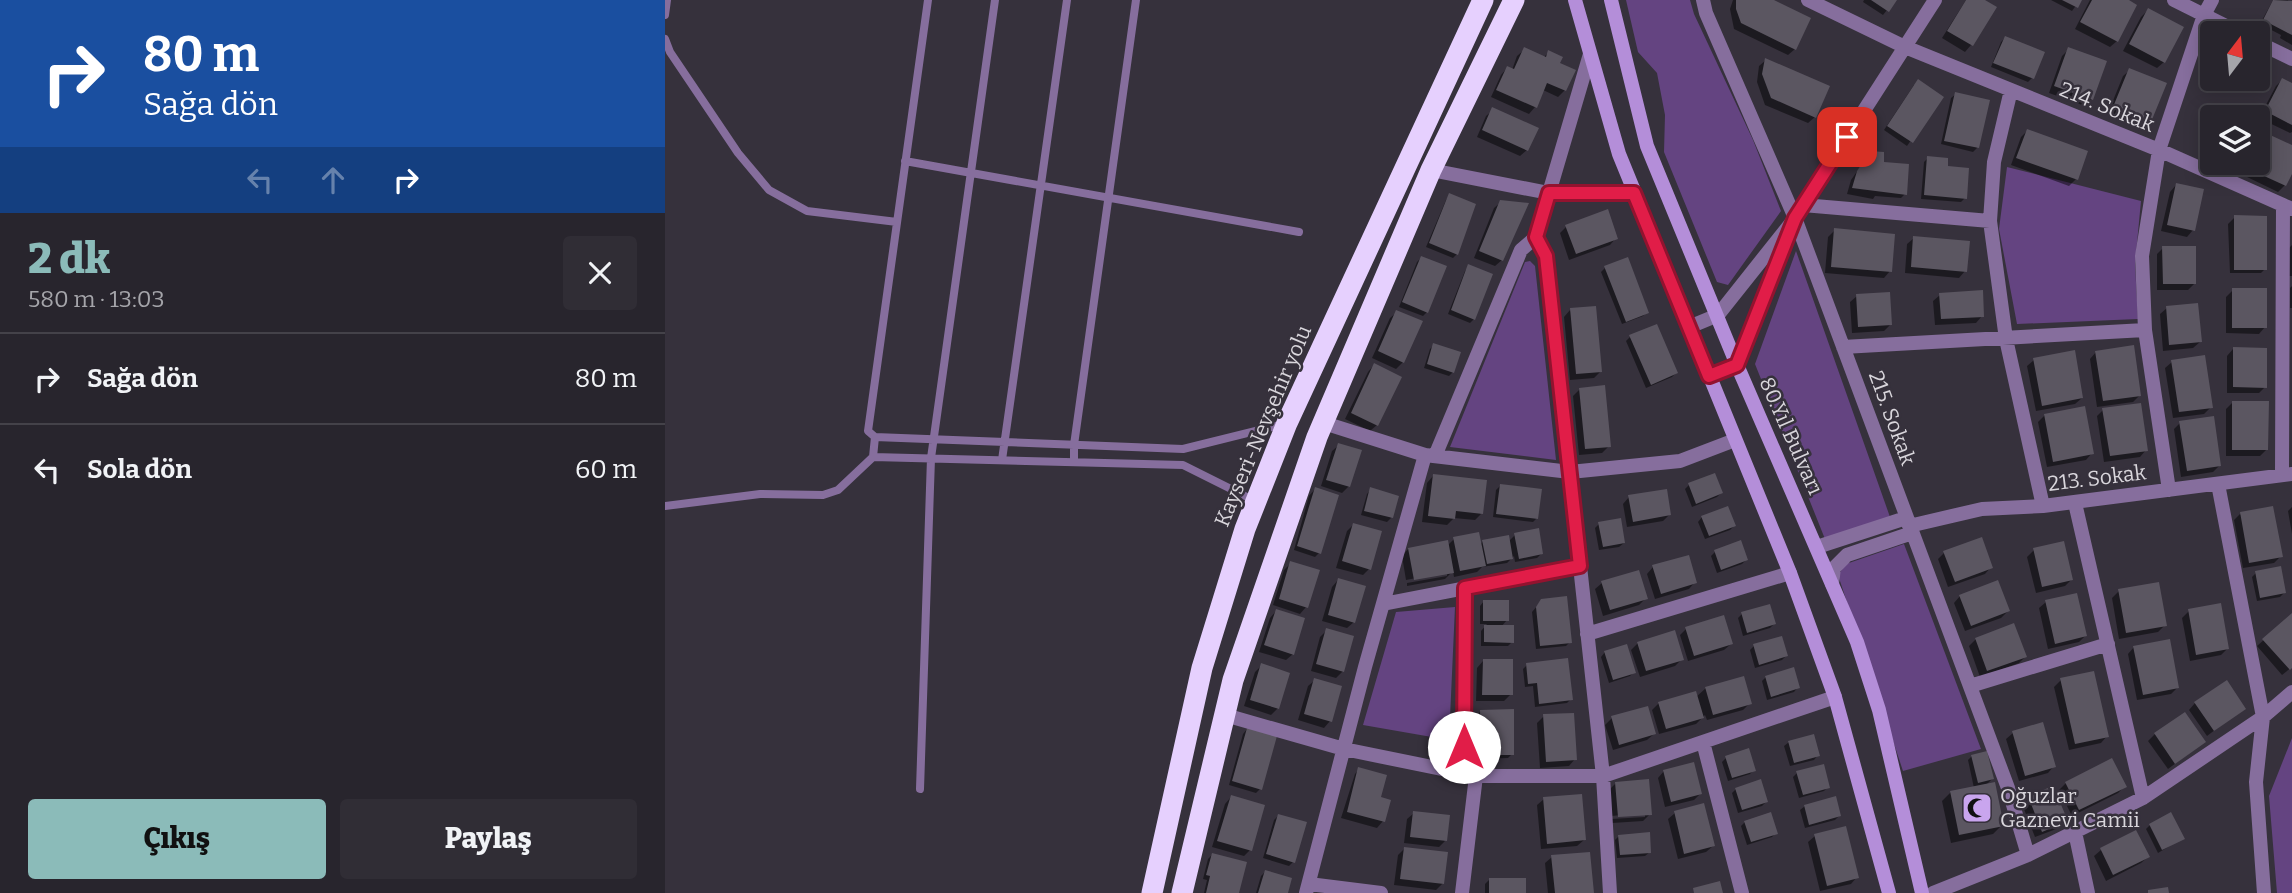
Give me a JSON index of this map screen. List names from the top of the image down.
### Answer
{
  "streets": {
    "highway": ["Kayseri-Nevşehir yolu"],
    "street": [
      "214. Sokak",
      "215. Sokak",
      "80.Yıl Bulvarı",
      "213. Sokak"
    ]
  },
  "crossings": [
    ["215. Sokak", "213. Sokak"],
    ["80.Yıl Bulvarı", "213. Sokak"]
  ],
  "places": {
    "mosque": ["Oğuzlar Gaznevi Camii"]
  },
  "north": "top",
  "page": {
    "turn": ["80 m", "Sağa dön"],
    "heading": ["2 dk", "580 m · 13:03"],
    "list": [
      {
        "name": "Sağa dön",
        "value": "80 m"
      },
      {
        "name": "Sola dön",
        "value": "60 m"
      }
    ],
    "buttons": ["Çıkış", "Paylaş"]
  }
}
